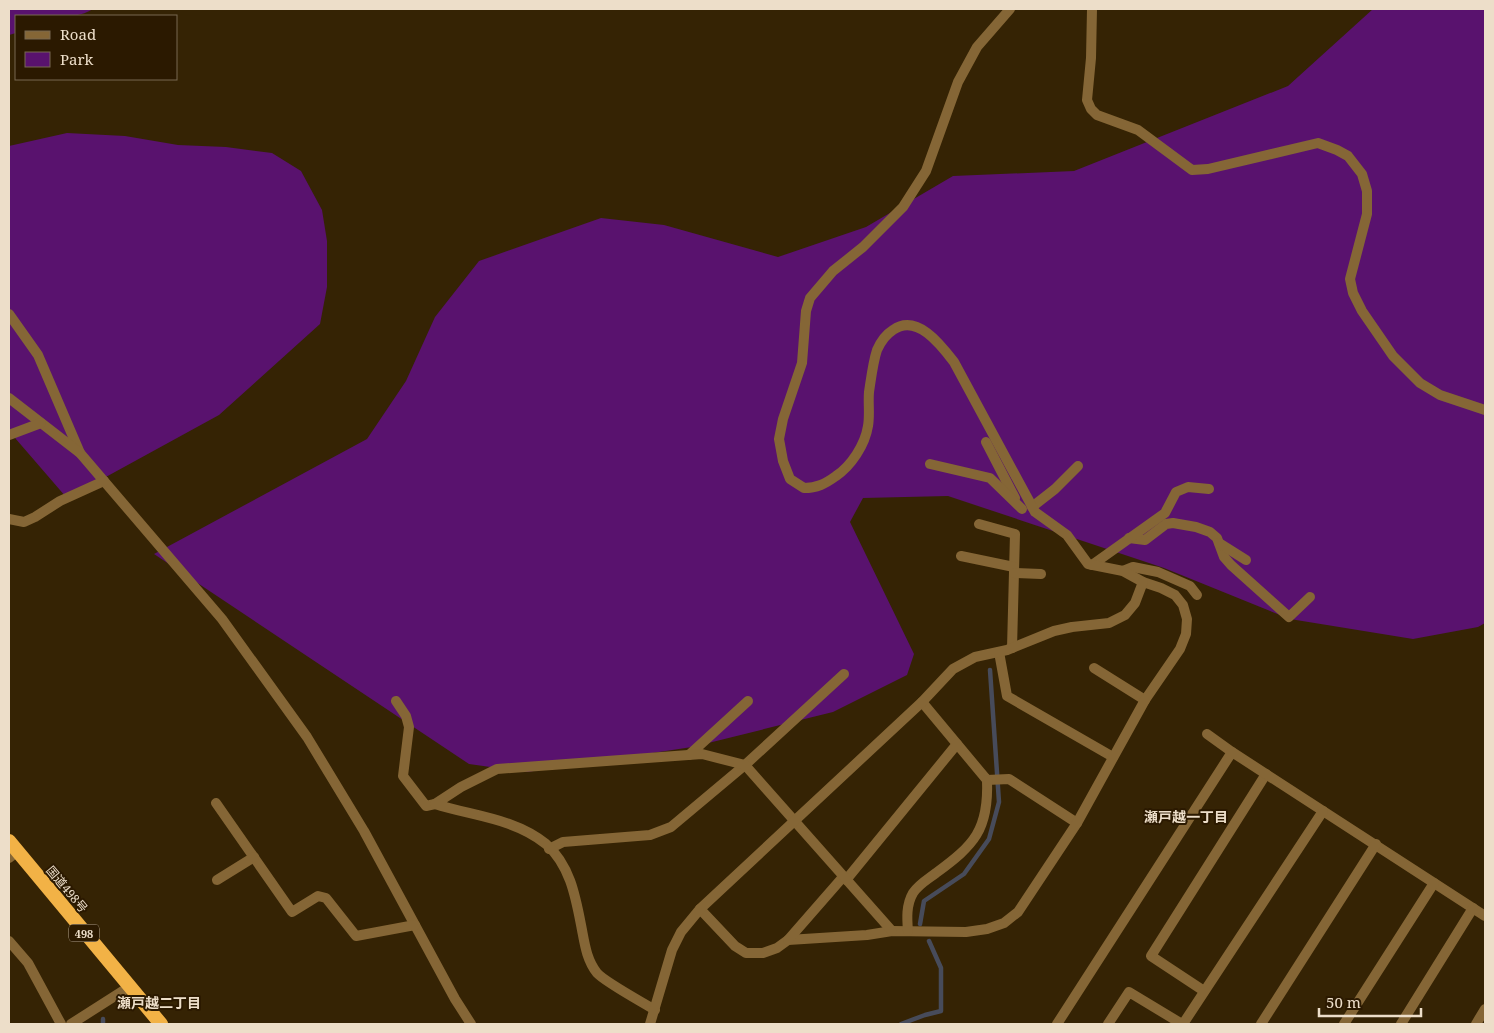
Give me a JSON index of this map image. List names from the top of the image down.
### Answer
{
  "streets": {
    "highway": ["国道498号", "498"]
  },
  "districts": ["瀬戸越一丁目", "瀬戸越二丁目"],
  "legend": ["Road", "Park"],
  "scale_bar": "50 m"
}
